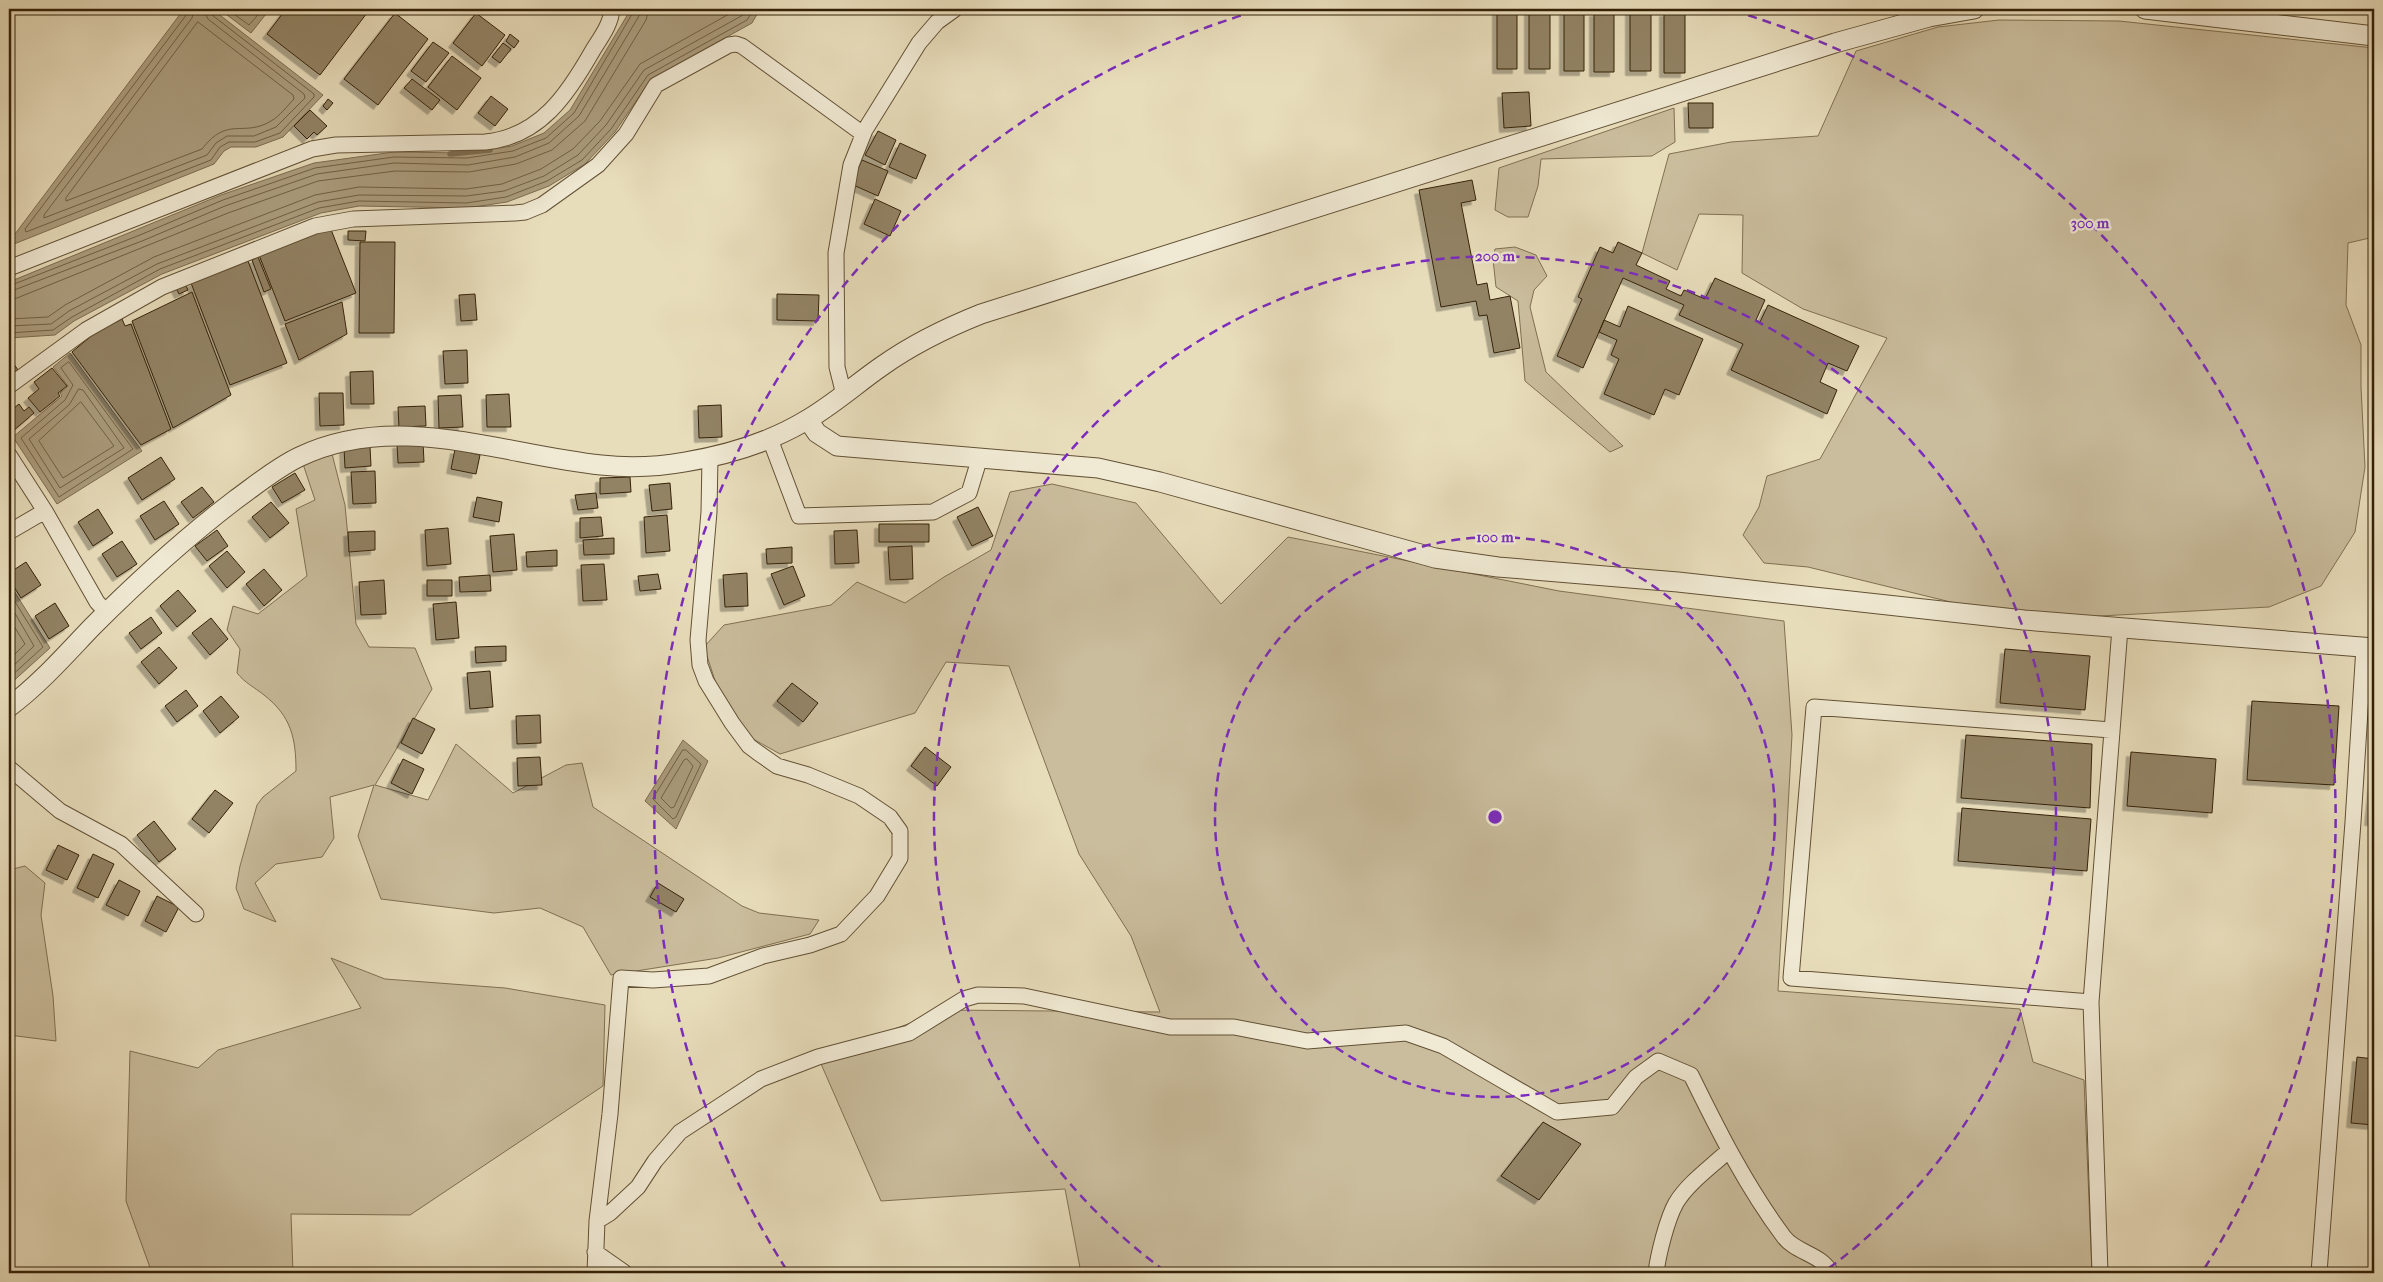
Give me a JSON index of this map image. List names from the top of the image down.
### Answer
{
  "rings": ["300 m", "200 m", "100 m"]
}
